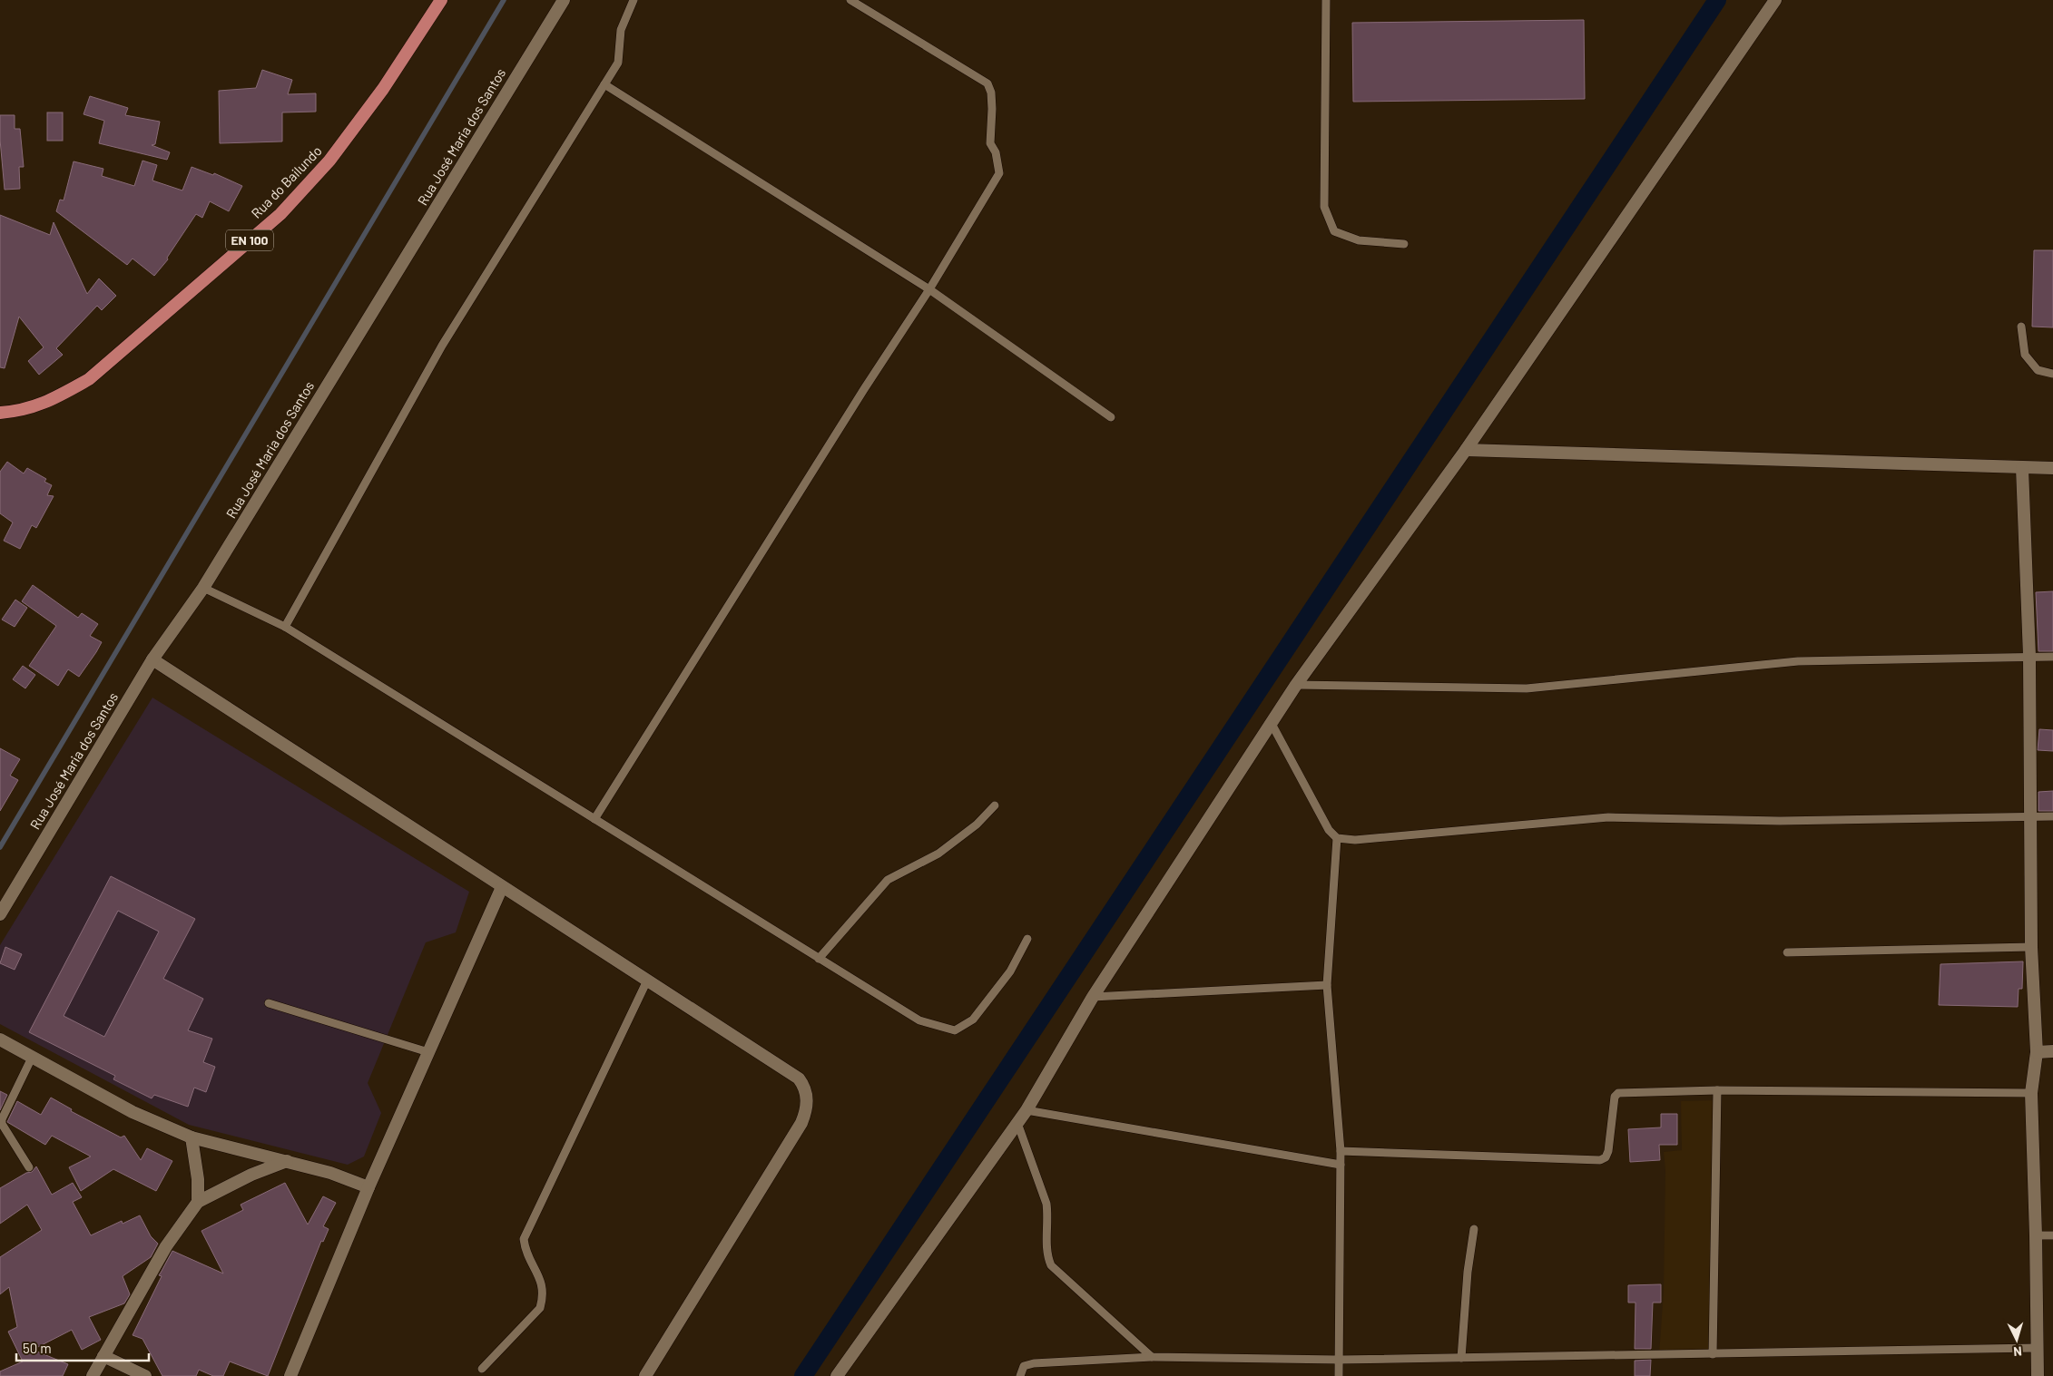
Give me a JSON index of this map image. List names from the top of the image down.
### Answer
{
  "streets": {
    "main road": ["Rua do Bailundo", "EN 100"],
    "street": ["Rua José Maria dos Santos"]
  },
  "scale_bar": "50 m",
  "north": "bottom"
}
